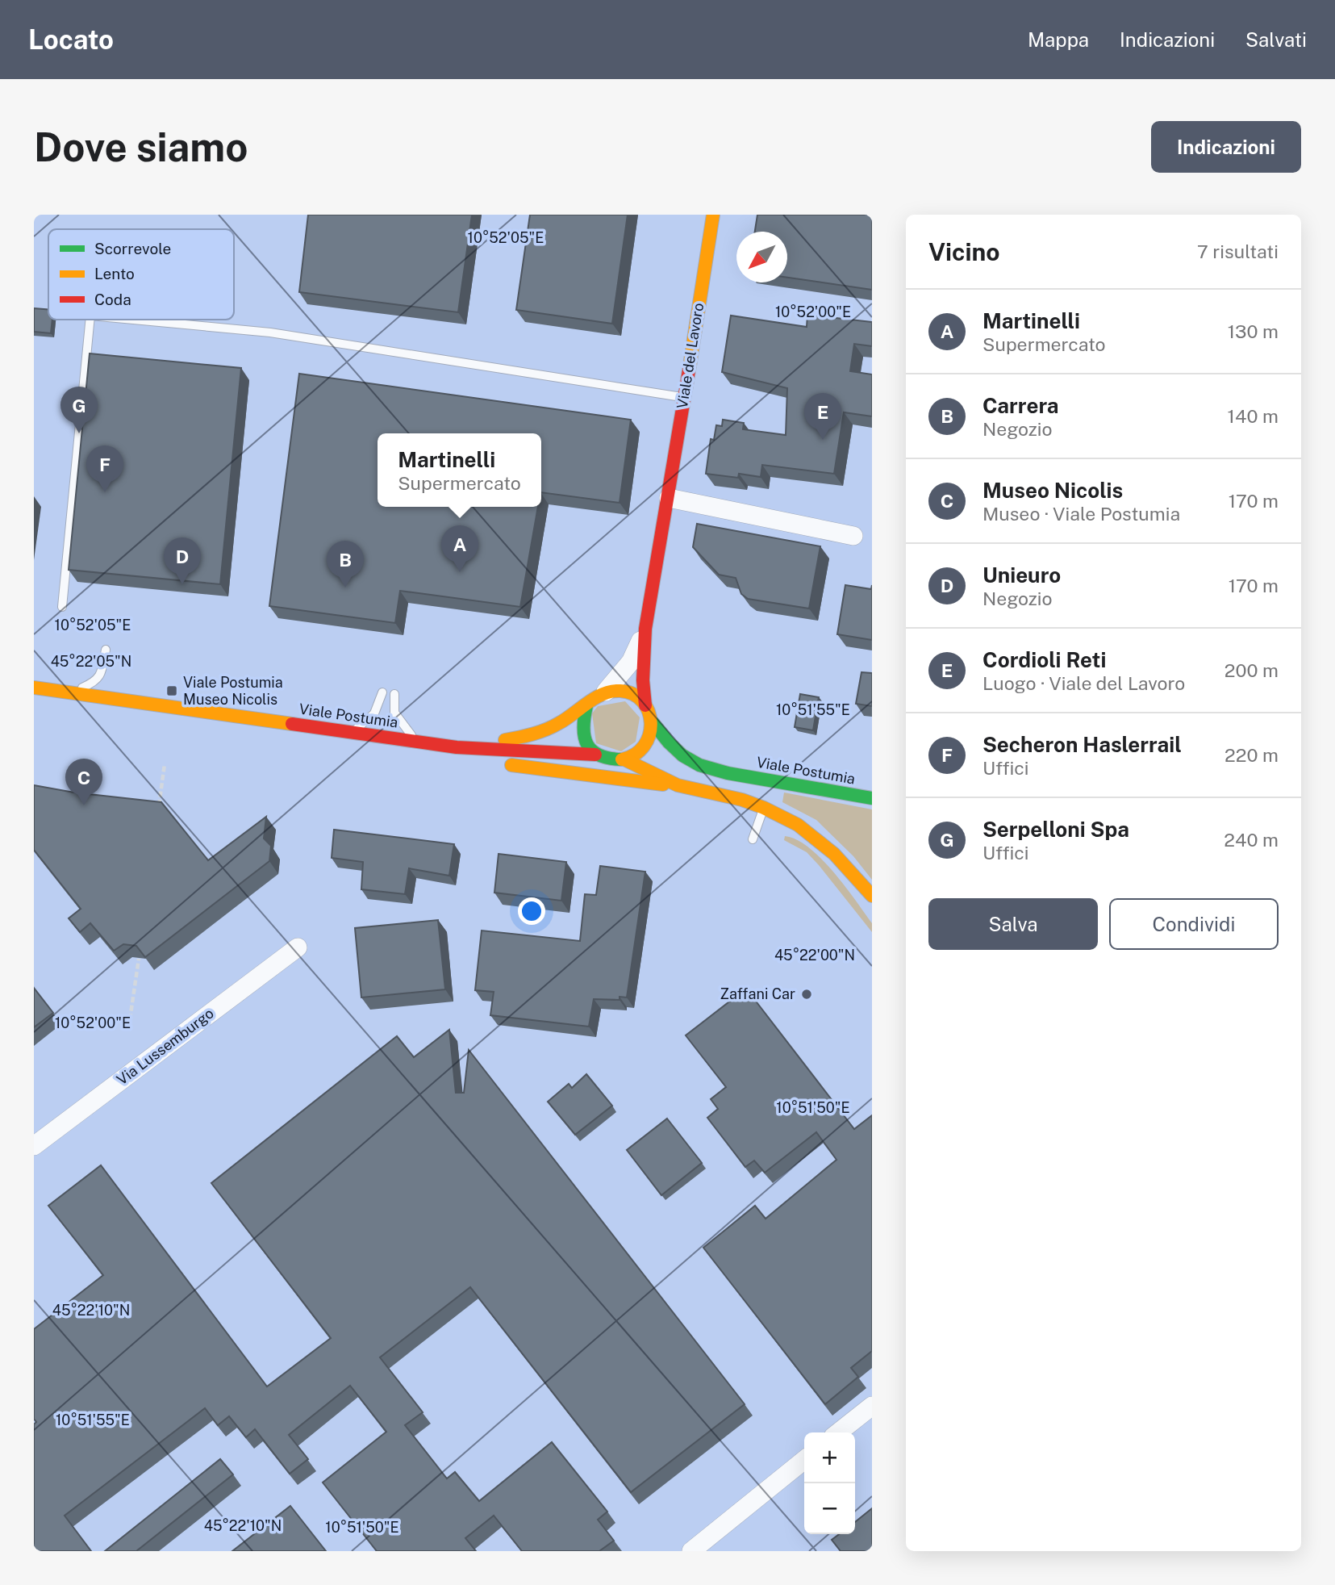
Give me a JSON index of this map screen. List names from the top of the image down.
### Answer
{
  "streets": {
    "main road": ["Viale del Lavoro", "Viale Postumia"],
    "street": ["Via Lussemburgo"]
  },
  "crossings": [
    ["Viale del Lavoro", "Viale Postumia"]
  ],
  "places": {
    "transit": ["Viale Postumia Museo Nicolis"],
    "other": ["Zaffani Car"]
  },
  "legend": ["Scorrevole", "Lento", "Coda"],
  "north": "bottom left",
  "page": {
    "header": "Locato",
    "nav": ["Mappa", "Indicazioni", "Salvati"],
    "buttons": [
      "Indicazioni",
      ["Salva", "Condividi"]
    ],
    "title": "Dove siamo",
    "heading": ["Vicino", "7 risultati"],
    "list": [
      {
        "mark": "A",
        "name": "Martinelli",
        "note": "Supermercato",
        "value": "130 m"
      },
      {
        "mark": "B",
        "name": "Carrera",
        "note": "Negozio",
        "value": "140 m"
      },
      {
        "mark": "C",
        "name": "Museo Nicolis",
        "note": "Museo · Viale Postumia",
        "value": "170 m"
      },
      {
        "mark": "D",
        "name": "Unieuro",
        "note": "Negozio",
        "value": "170 m"
      },
      {
        "mark": "E",
        "name": "Cordioli Reti",
        "note": "Luogo · Viale del Lavoro",
        "value": "200 m"
      },
      {
        "mark": "F",
        "name": "Secheron Haslerrail",
        "note": "Uffici",
        "value": "220 m"
      },
      {
        "mark": "G",
        "name": "Serpelloni Spa",
        "note": "Uffici",
        "value": "240 m"
      }
    ],
    "pins": [
      "G",
      "E",
      "F",
      "A",
      "D",
      "B",
      "C"
    ],
    "popup": ["Martinelli", "Supermercato"],
    "map_buttons": ["+", "−"]
  },
  "coordinates": [
    "10°52'05\"E",
    "10°52'00\"E",
    "45°22'05\"N",
    "10°51'55\"E",
    "45°22'00\"N",
    "10°51'50\"E",
    "45°22'10\"N"
  ]
}
